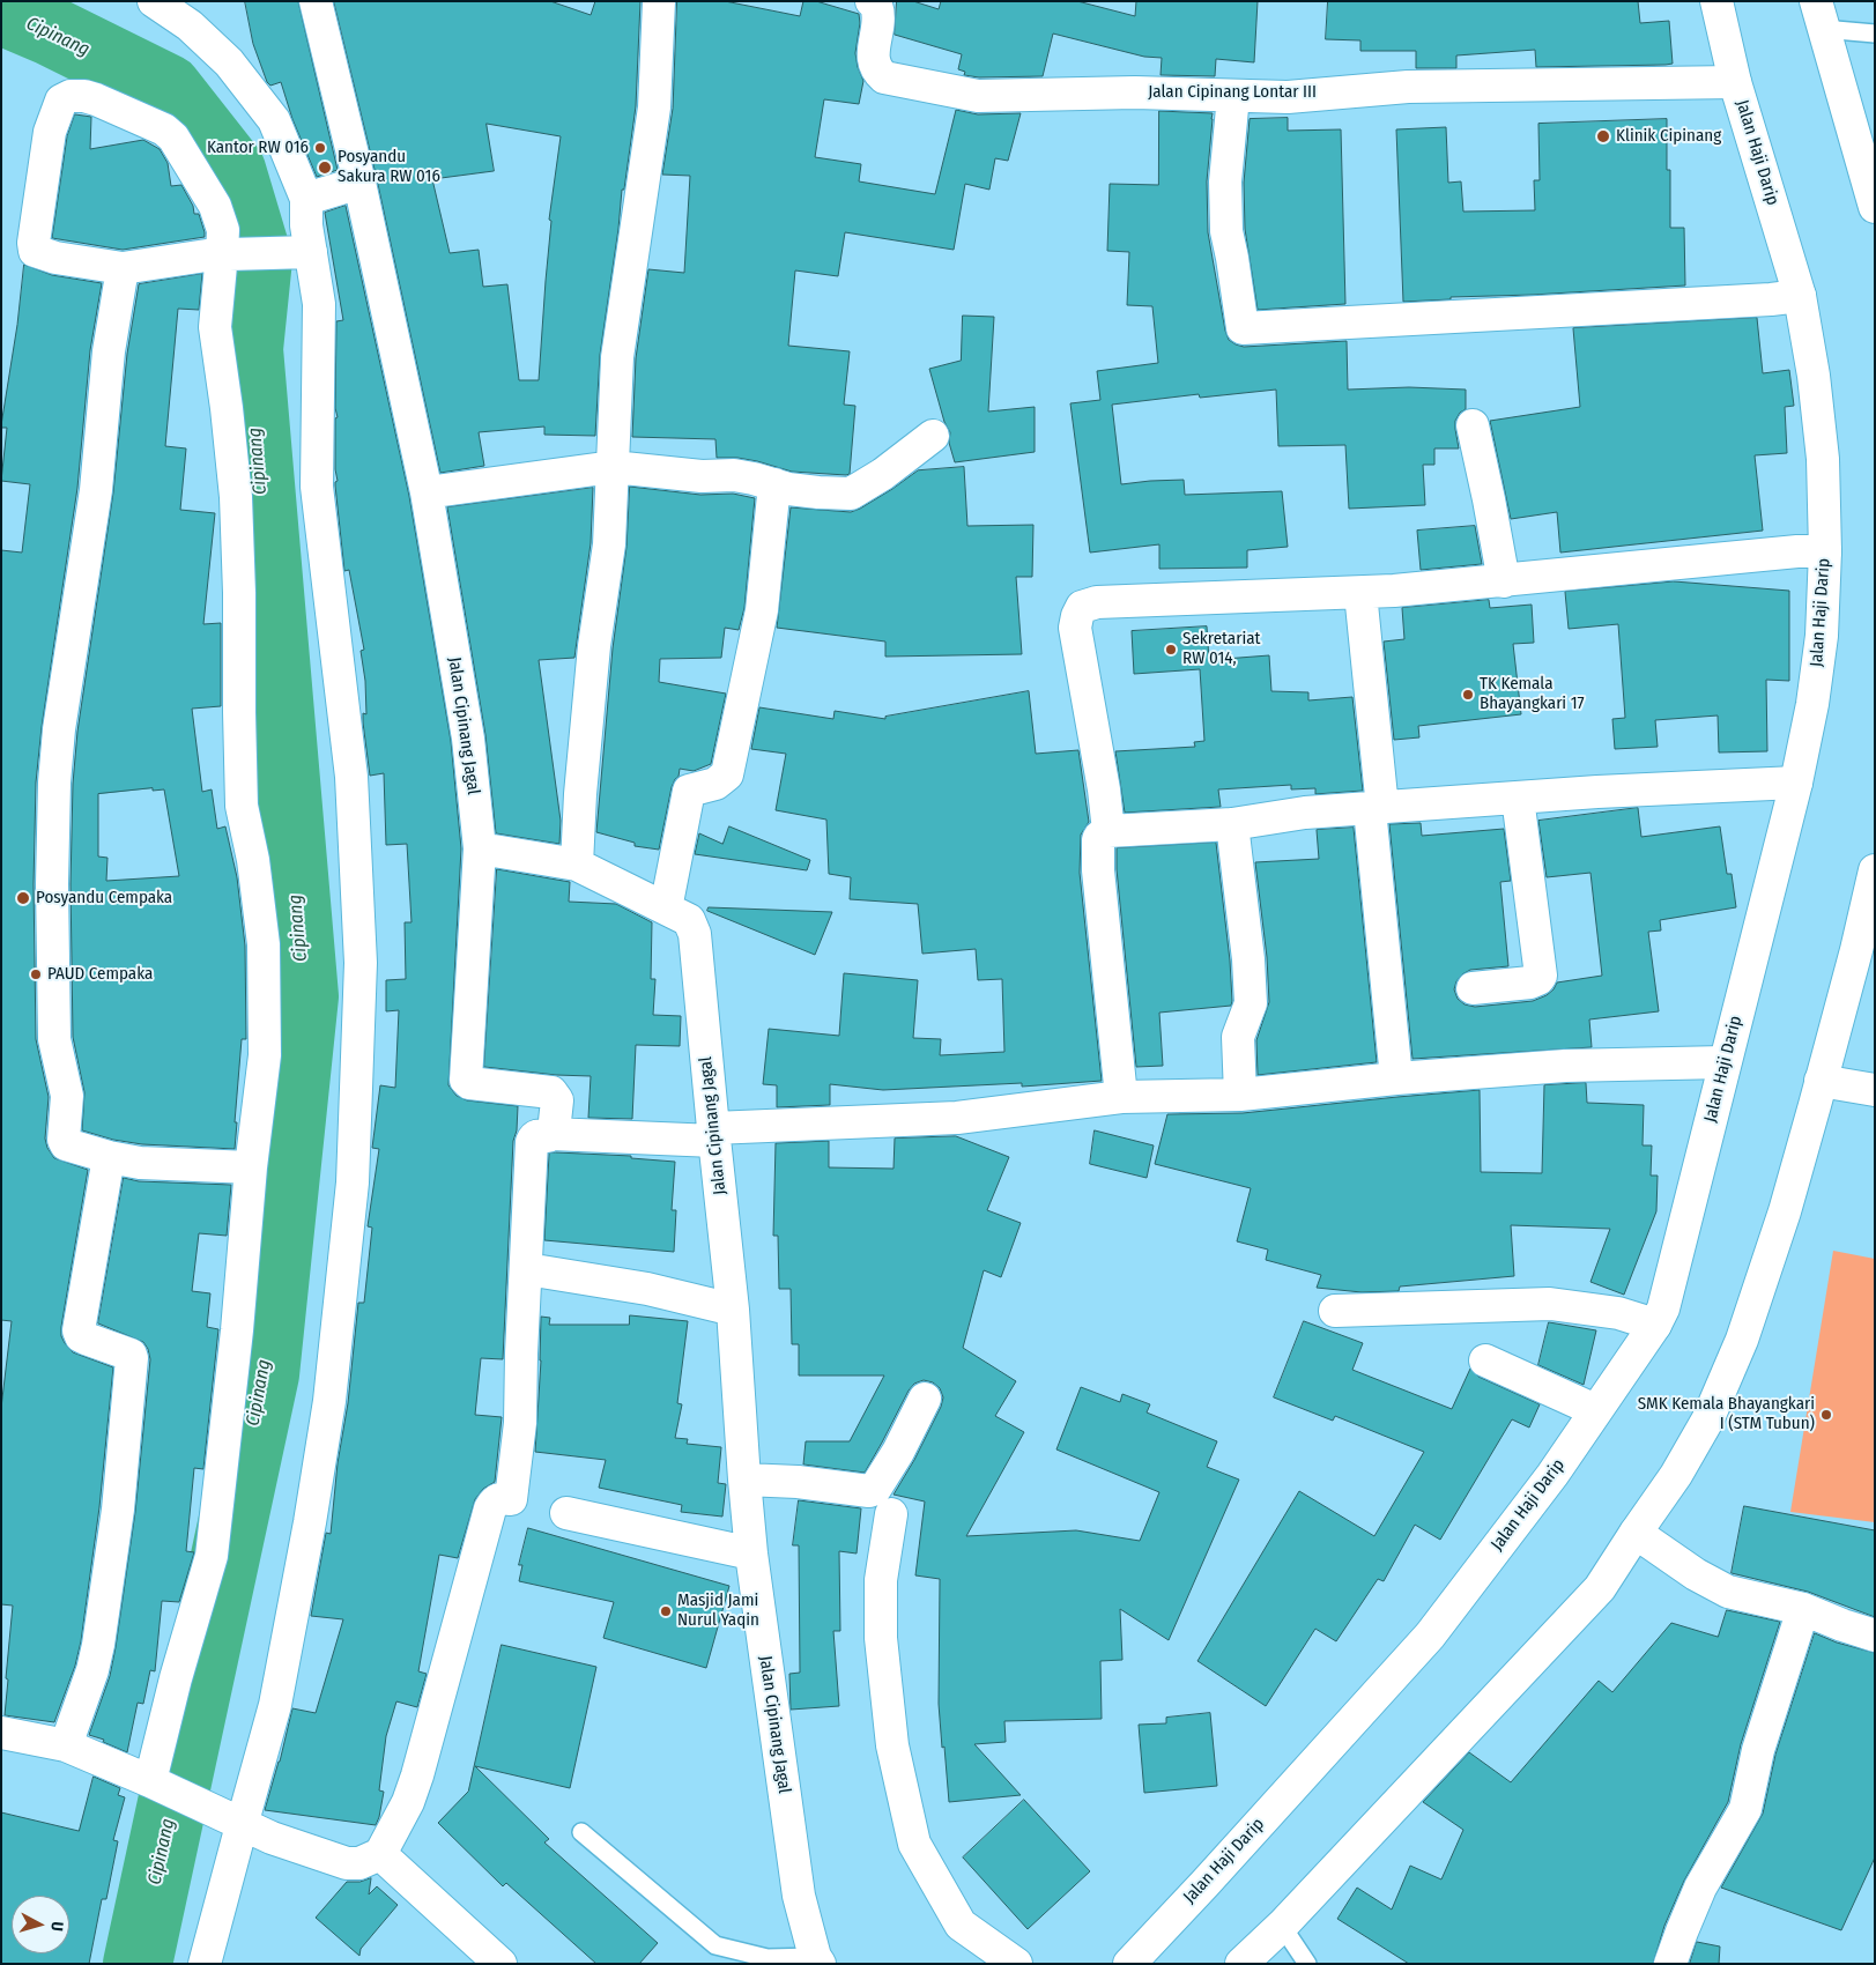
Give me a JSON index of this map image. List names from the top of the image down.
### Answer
{
  "streets": {
    "street": ["Jalan Cipinang Lontar III", "Jalan Haji Darip", "Jalan Cipinang Jagal"]
  },
  "crossings": [
    ["Jalan Cipinang Lontar III", "Jalan Haji Darip"]
  ],
  "water": ["Cipinang"],
  "places": [
    "Klinik Cipinang",
    "Kantor RW 016",
    "Posyandu Sakura RW 016",
    "Sekretariat RW 014,",
    "TK Kemala Bhayangkari 17",
    "Posyandu Cempaka",
    "PAUD Cempaka",
    "SMK Kemala Bhayangkari I (STM Tubun)",
    "Masjid Jami Nurul Yaqin"
  ],
  "north": "right"
}
